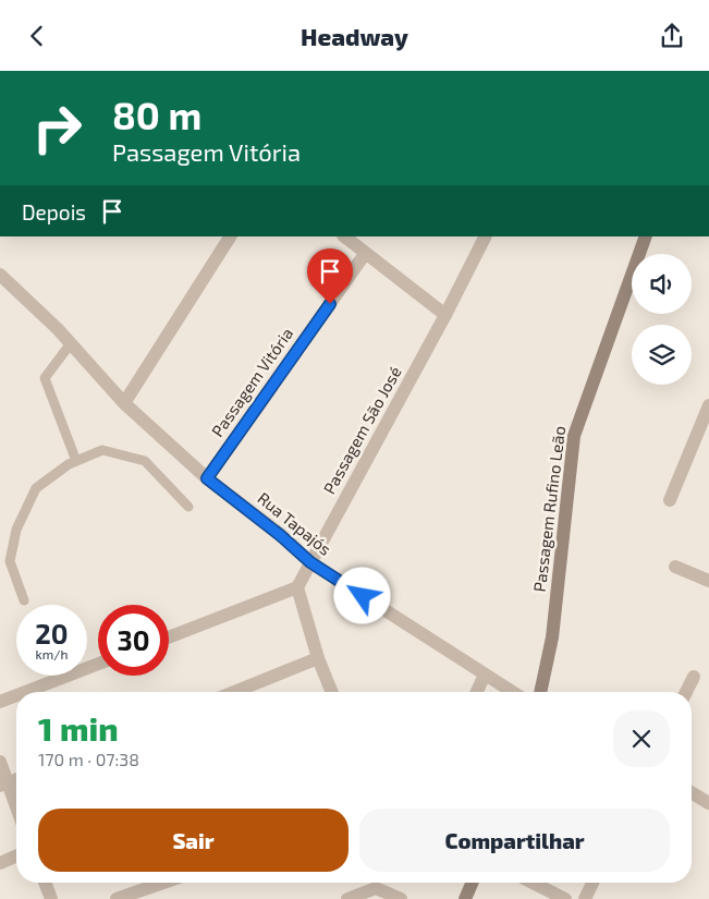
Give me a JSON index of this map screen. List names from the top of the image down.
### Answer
{
  "streets": {
    "street": [
      "Passagem Vitória",
      "Passagem São José",
      "Passagem Rufino Leão",
      "Rua Tapajós"
    ]
  },
  "crossings": [
    ["Passagem Vitória", "Rua Tapajós"],
    ["Passagem São José", "Rua Tapajós"]
  ],
  "page": {
    "header": "Headway",
    "turn": ["80 m", "Passagem Vitória"],
    "then": "Depois",
    "speed": "20 km/h",
    "limit": "30",
    "heading": ["1 min", "170 m · 07:38"],
    "buttons": ["Sair", "Compartilhar"]
  }
}
